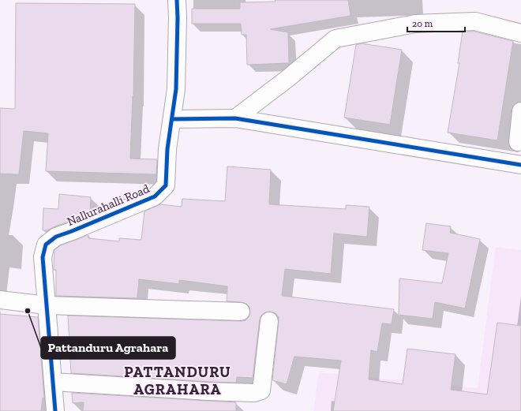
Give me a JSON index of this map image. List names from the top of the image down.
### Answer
{
  "streets": {
    "street": ["Nallurahalli Road"]
  },
  "districts": ["PATTANDURU AGRAHARA"],
  "places": ["Pattanduru Agrahara"],
  "scale_bar": "20 m"
}
